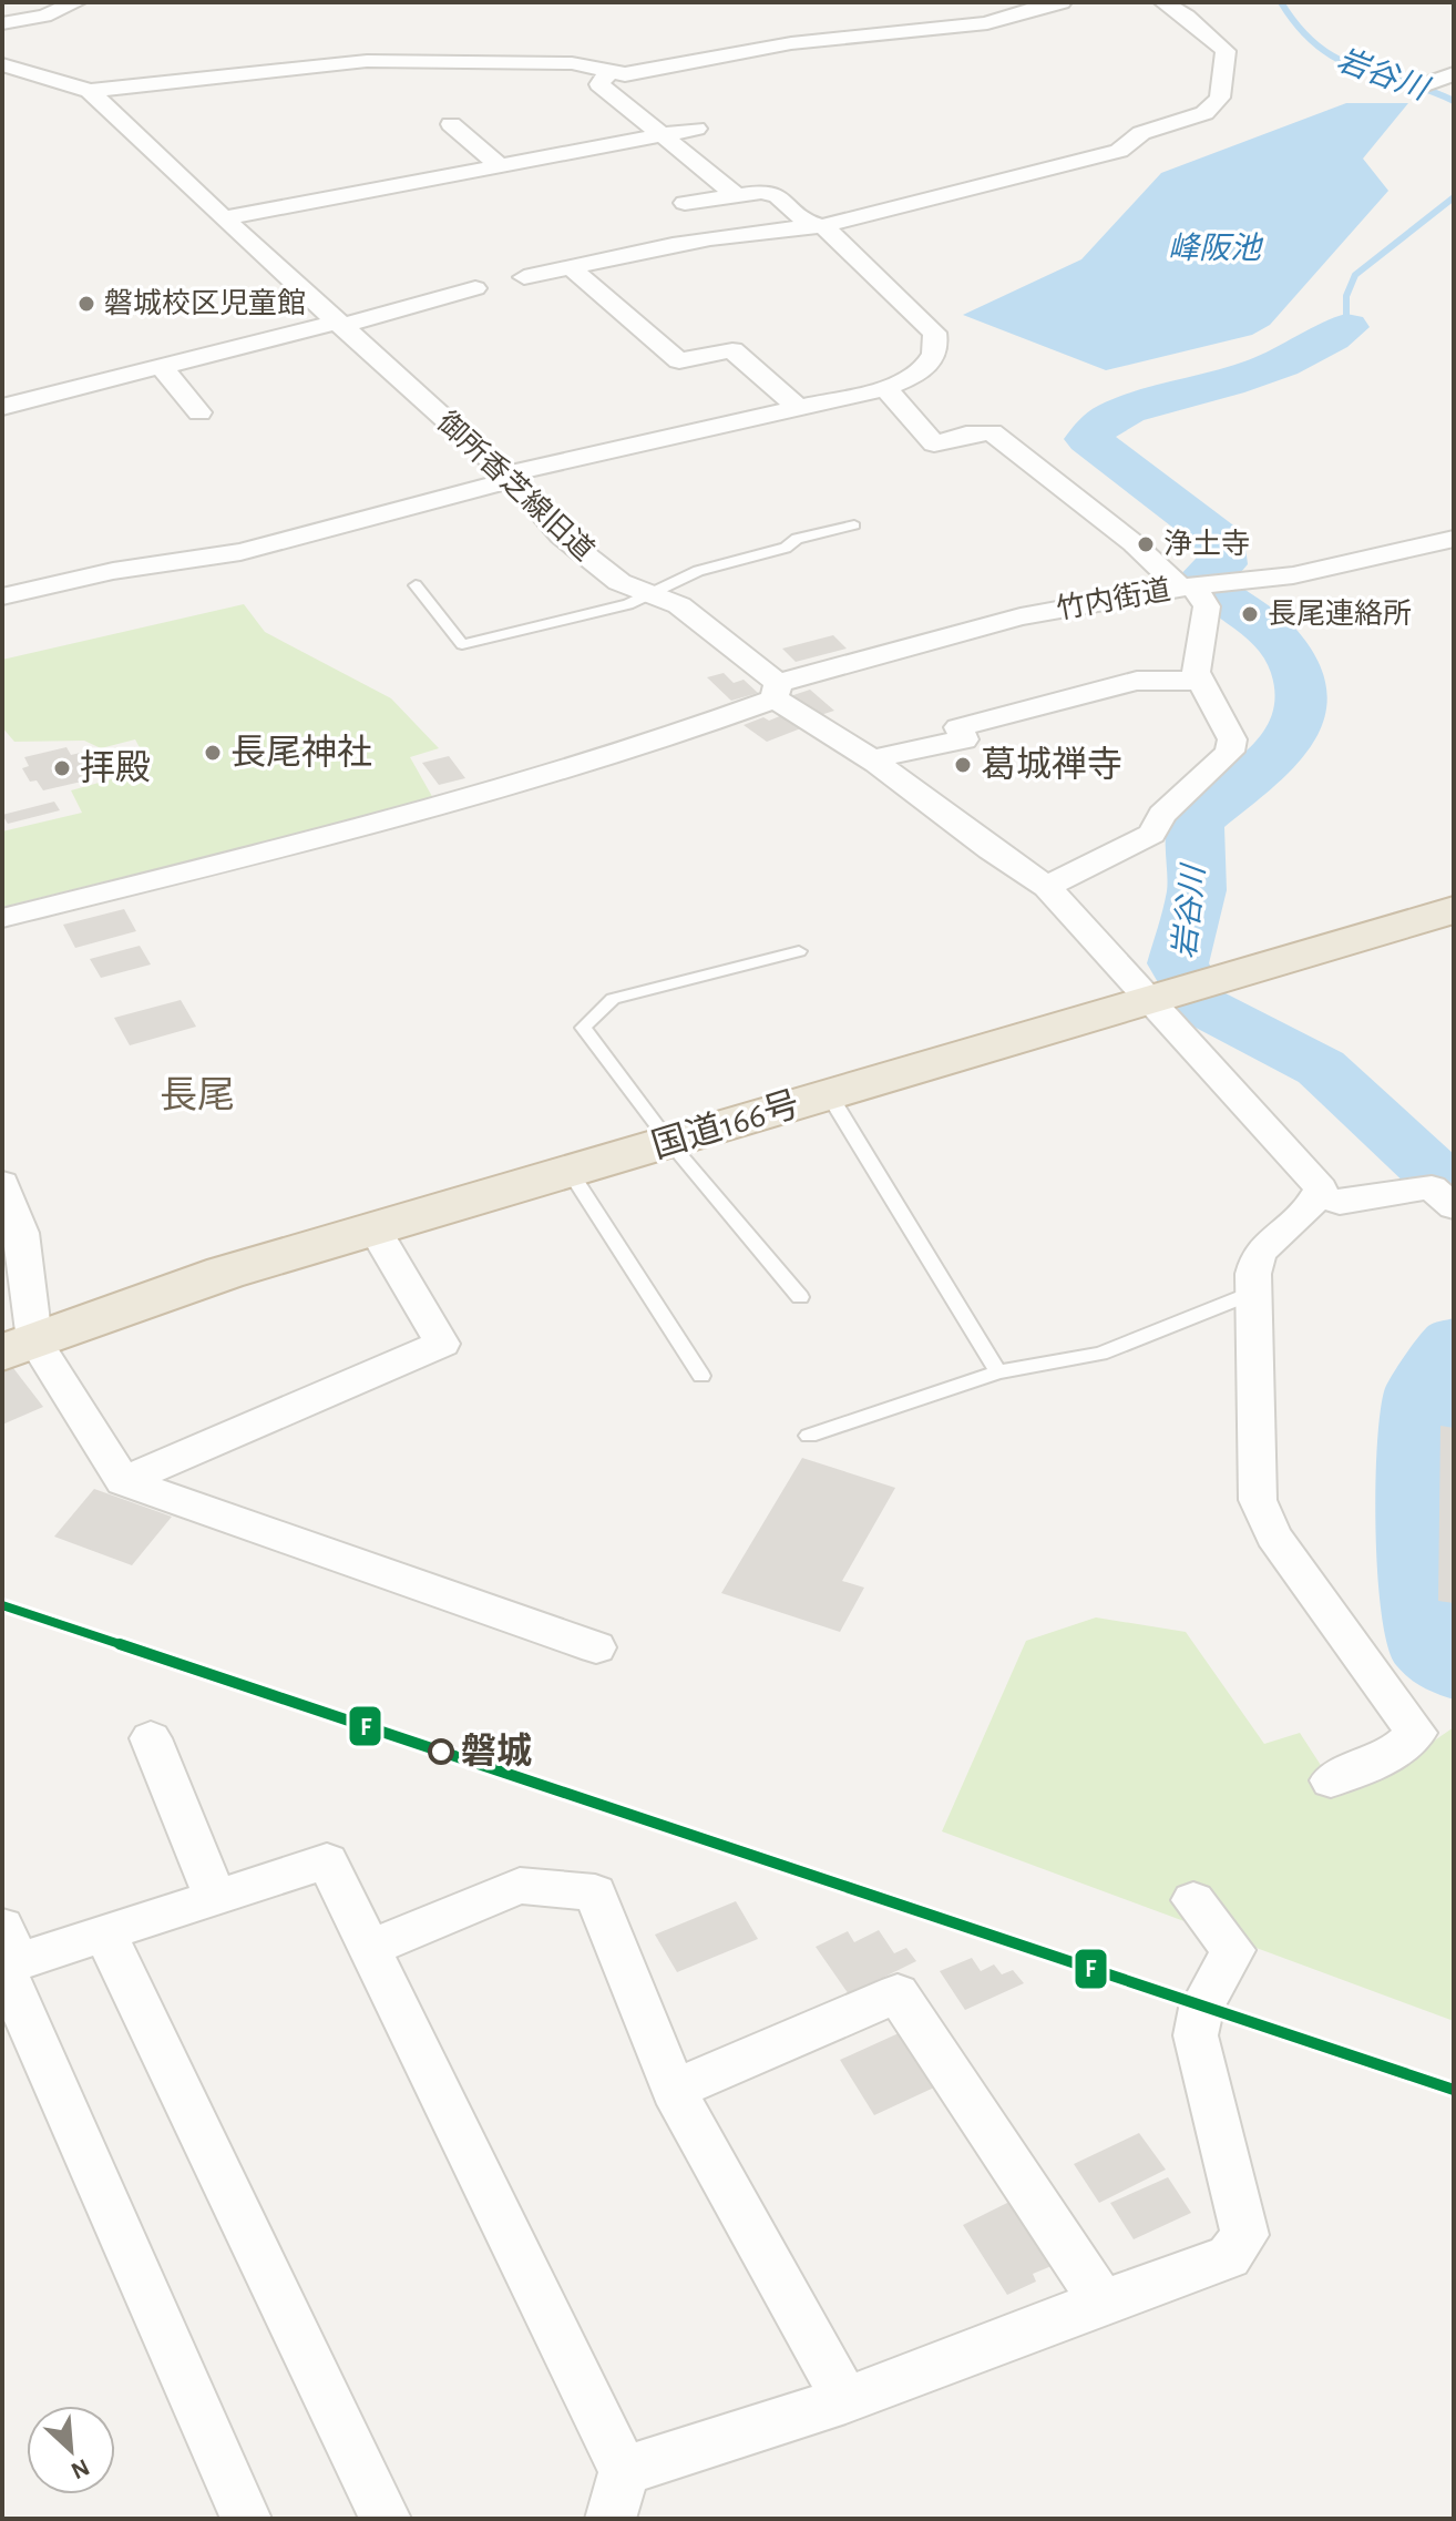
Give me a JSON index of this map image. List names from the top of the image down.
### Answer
{
  "streets": {
    "highway": ["国道166号"],
    "street": ["御所香芝線旧道", "竹内街道"]
  },
  "crossings": [
    ["御所香芝線旧道", "竹内街道"],
    ["御所香芝線旧道", "国道166号"]
  ],
  "districts": ["長尾"],
  "water": ["岩谷川", "峰阪池"],
  "places": [
    "磐城校区児童館",
    "浄土寺",
    "長尾連絡所",
    "長尾神社",
    "葛城禅寺",
    "拝殿",
    "磐城"
  ],
  "lines": ["transit line F"],
  "north": "bottom right"
}
